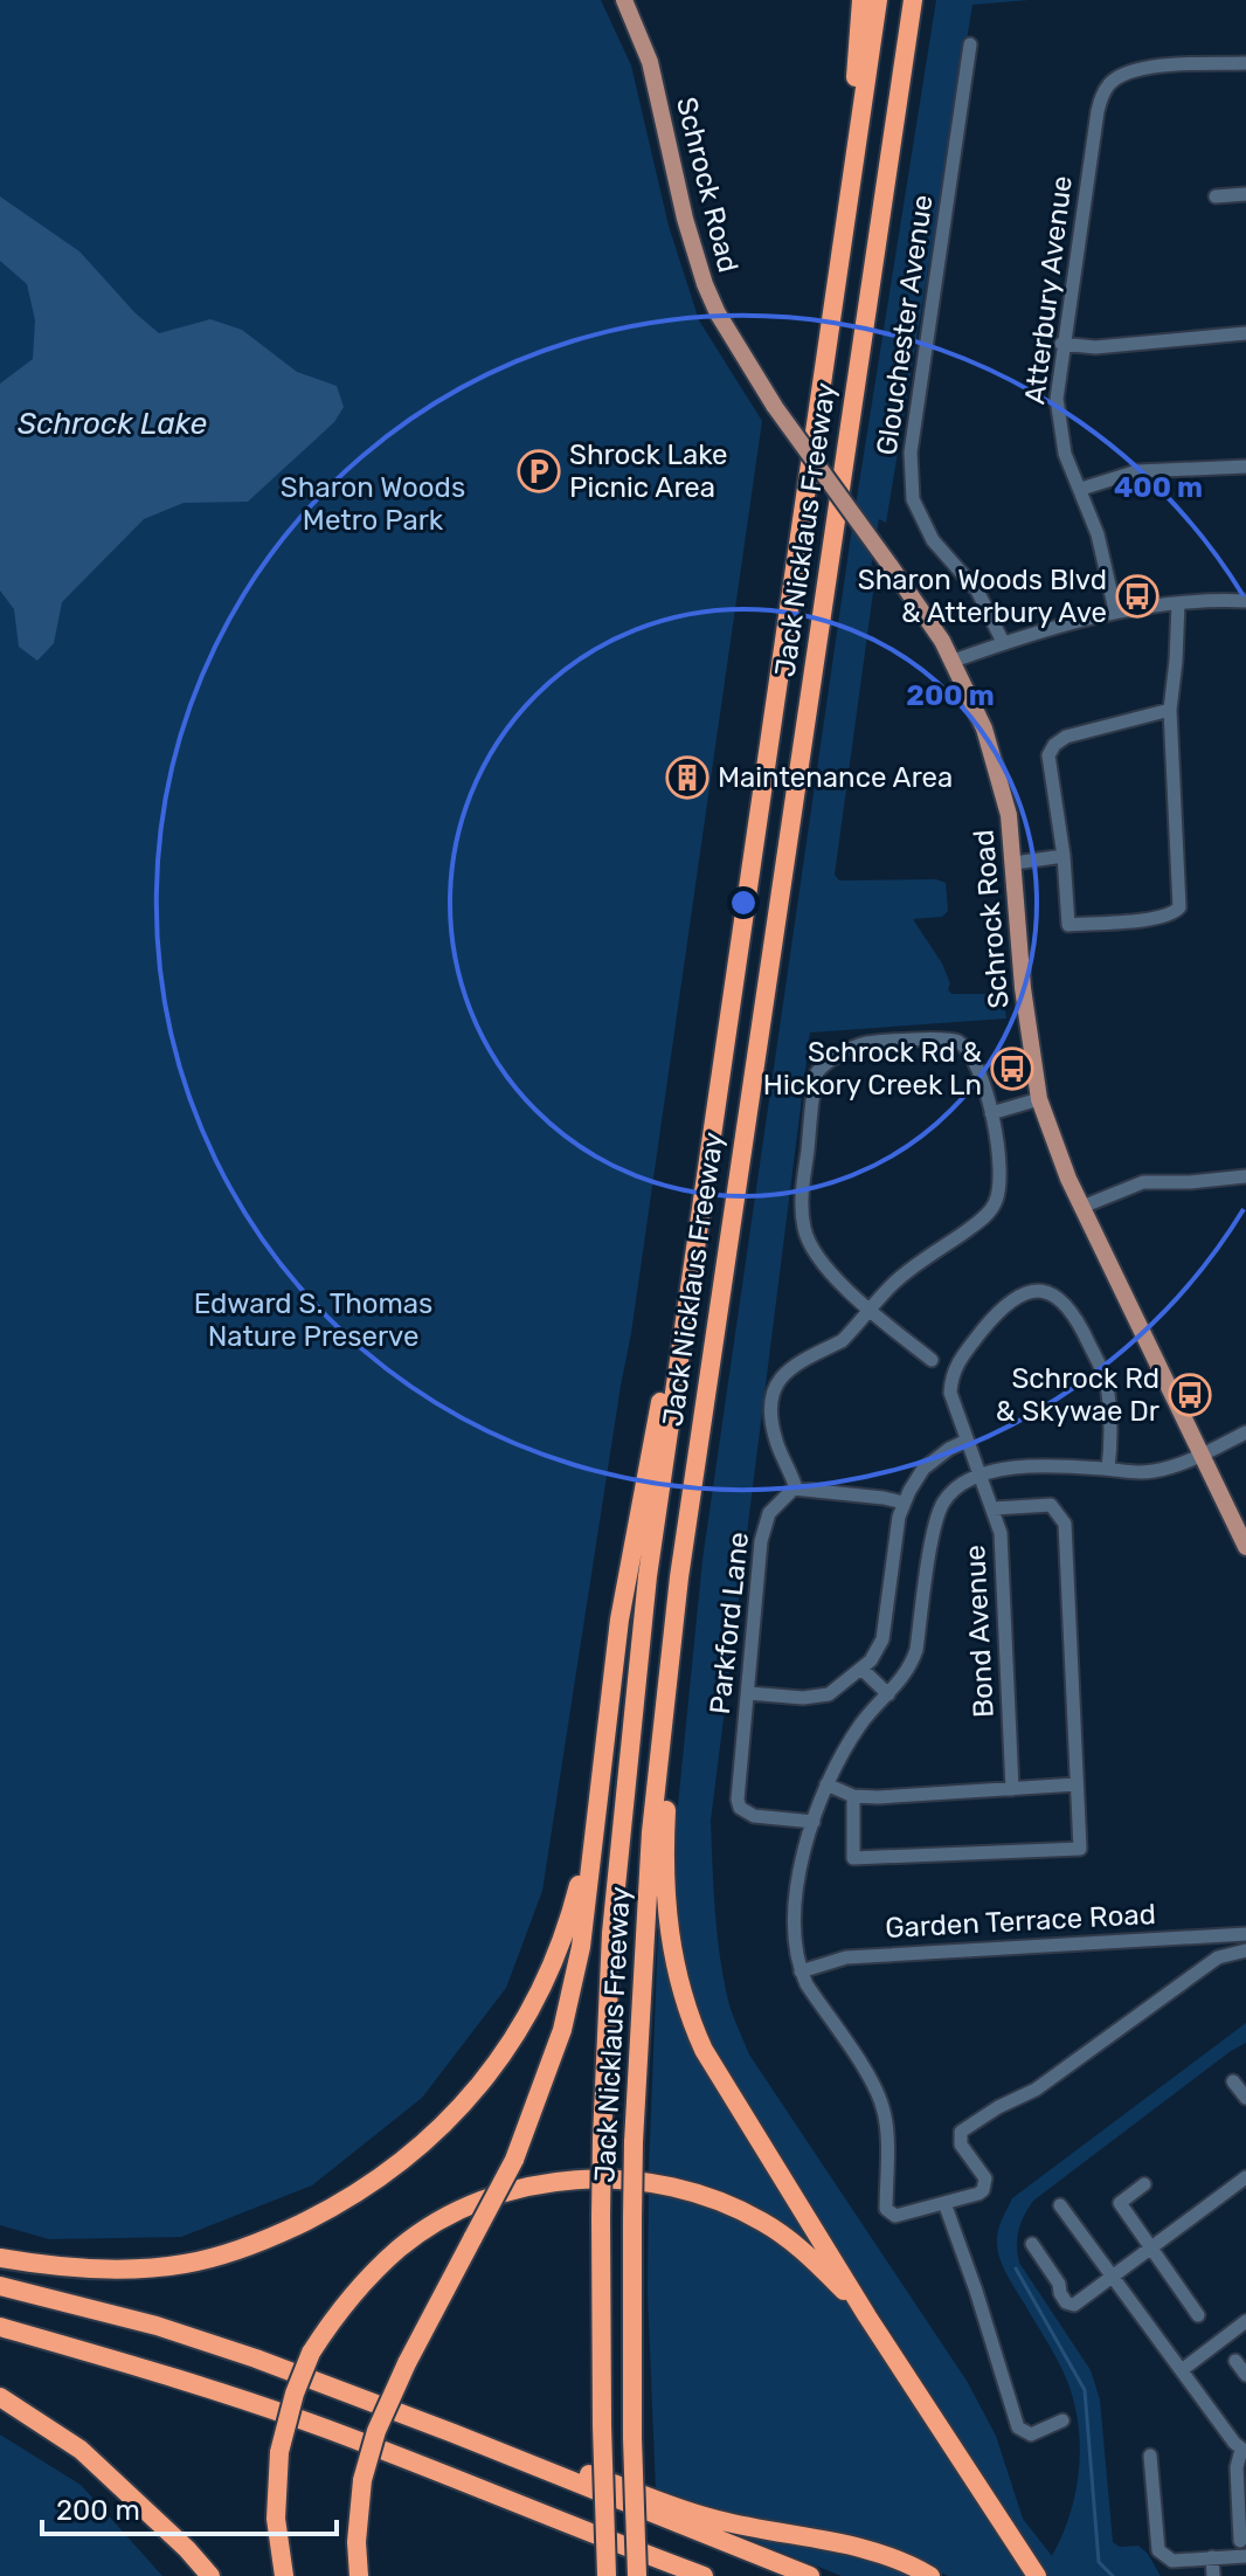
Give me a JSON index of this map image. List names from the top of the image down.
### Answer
{
  "streets": {
    "highway": ["Jack Nicklaus Freeway"],
    "main road": ["Schrock Road"],
    "street": [
      "Atterbury Avenue",
      "Glouchester Avenue",
      "Parkford Lane",
      "Bond Avenue",
      "Garden Terrace Road"
    ]
  },
  "water": ["Schrock Lake"],
  "parks": ["Sharon Woods Metro Park", "Edward S. Thomas Nature Preserve"],
  "places": {
    "parking": ["Shrock Lake Picnic Area"],
    "bus stop": ["Sharon Woods Blvd & Atterbury Ave", "Schrock Rd & Hickory Creek Ln", "Schrock Rd & Skywae Dr"],
    "building": ["Maintenance Area"]
  },
  "scale_bar": "200 m",
  "rings": ["400 m", "200 m"]
}
